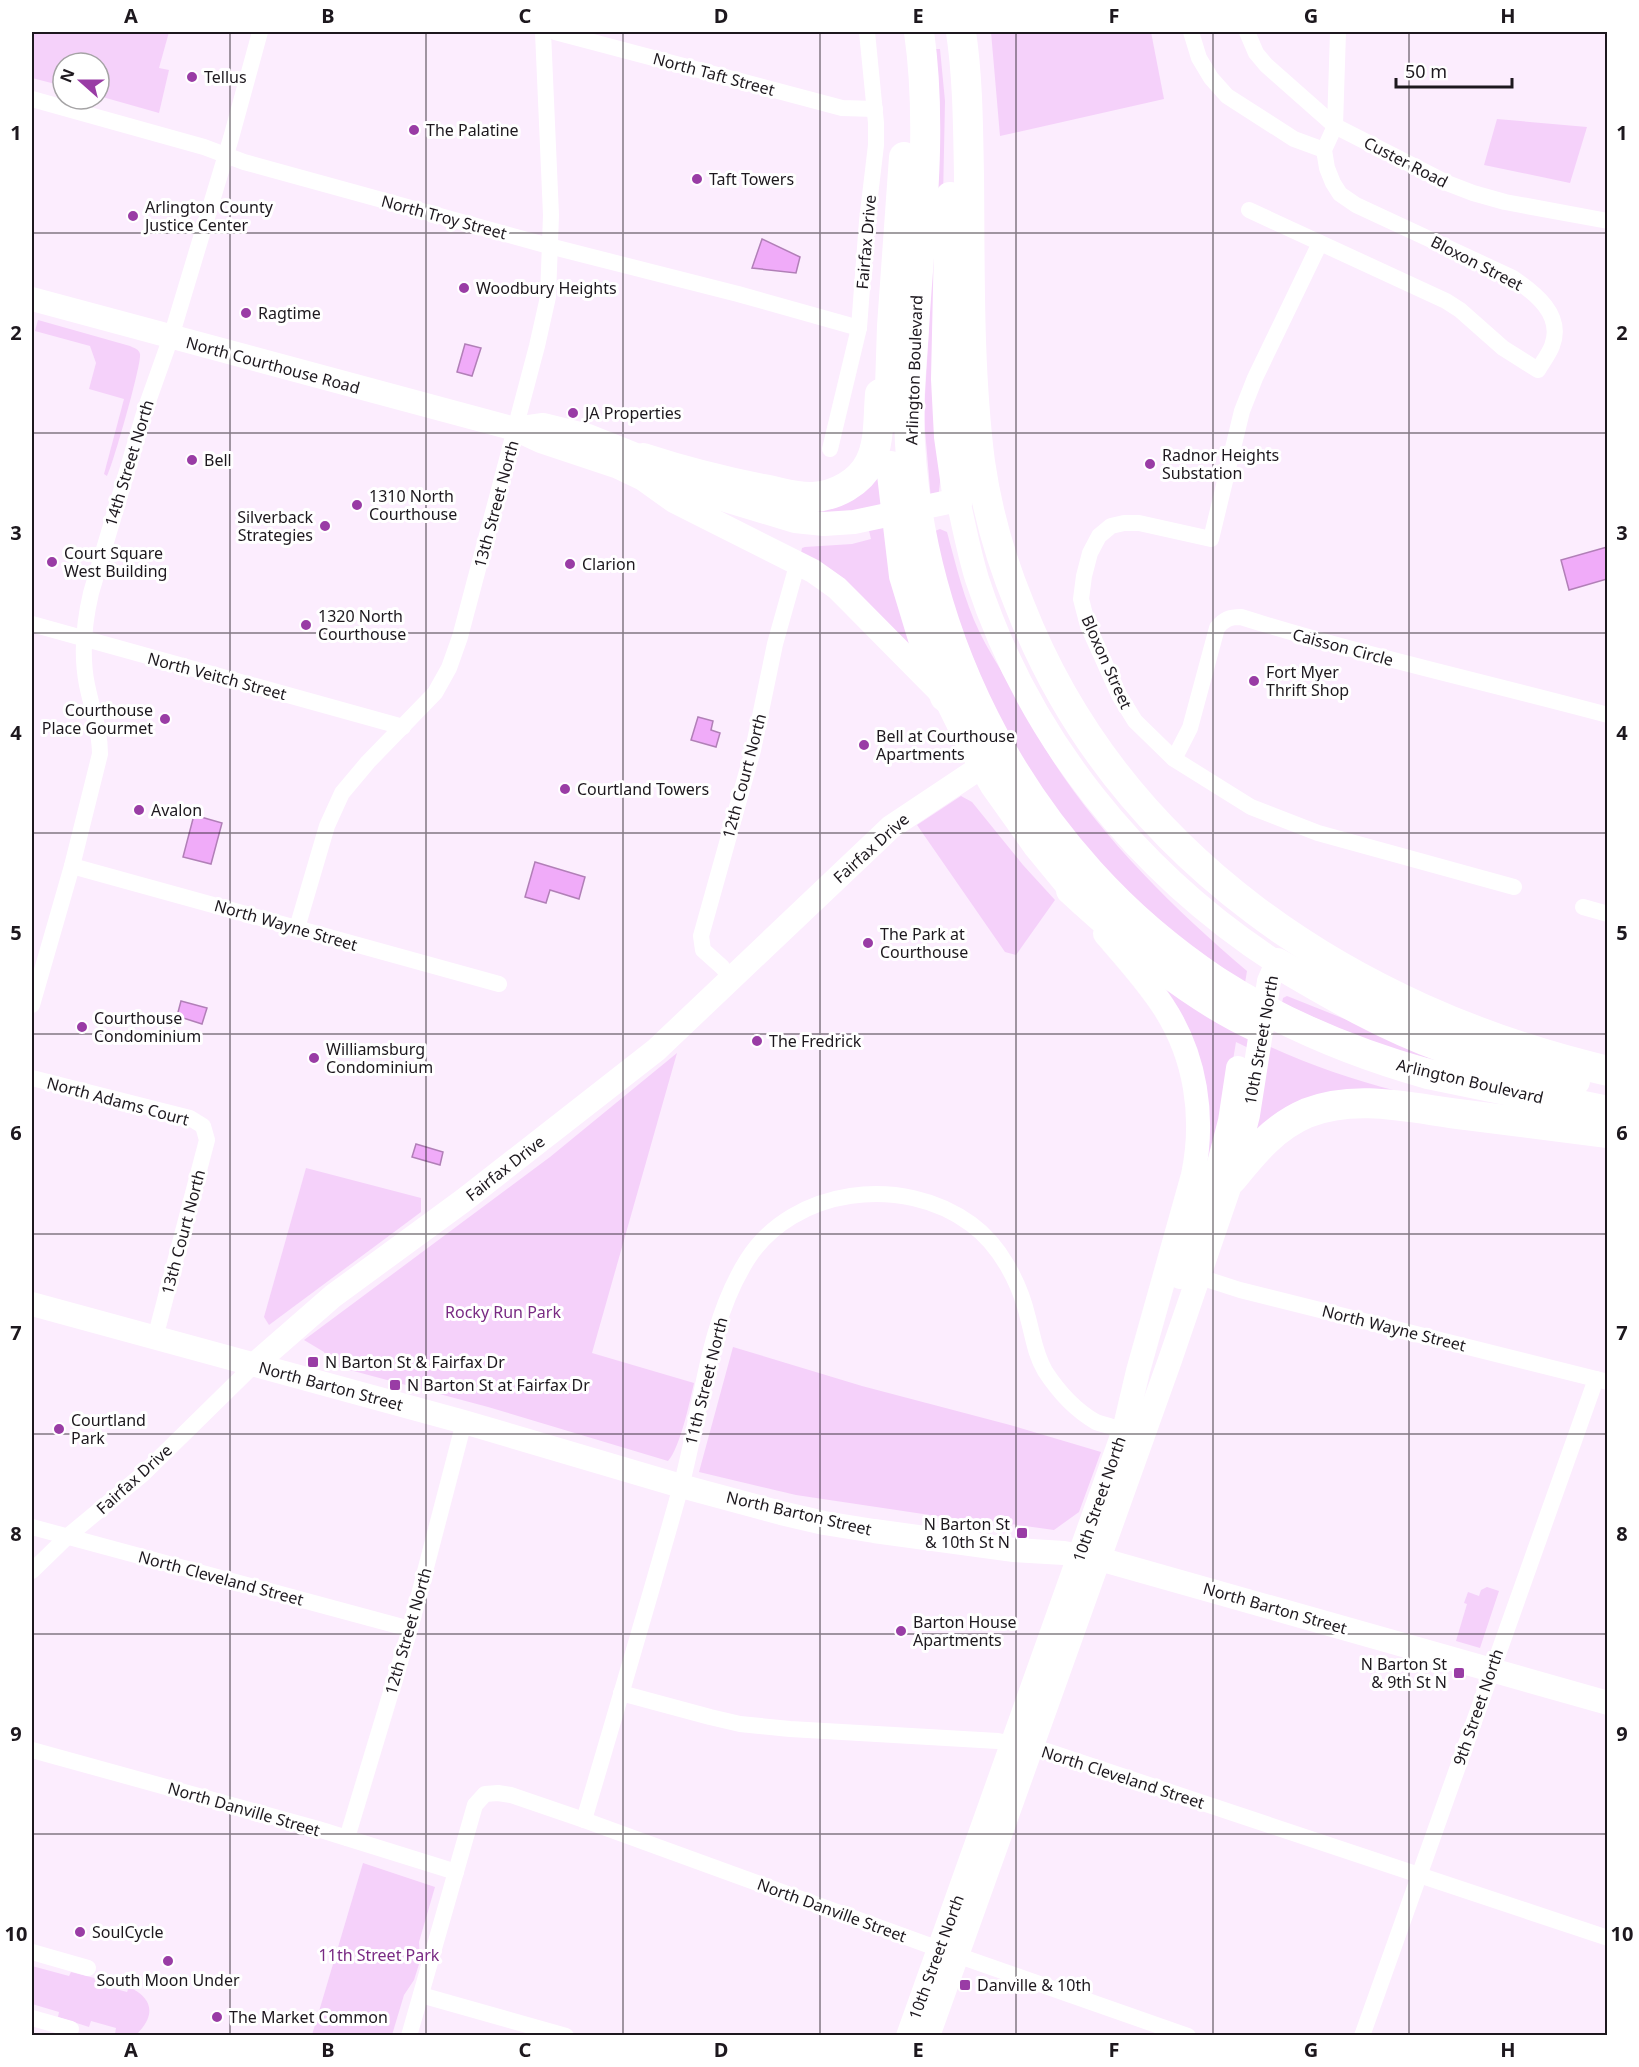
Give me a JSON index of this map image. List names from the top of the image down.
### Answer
{
  "streets": {
    "highway": ["Arlington Boulevard"],
    "main road": [
      "Fairfax Drive",
      "North Courthouse Road",
      "10th Street North",
      "North Barton Street"
    ],
    "street": [
      "North Taft Street",
      "Custer Road",
      "North Troy Street",
      "Bloxon Street",
      "14th Street North",
      "13th Street North",
      "Caisson Circle",
      "North Veitch Street",
      "12th Court North",
      "North Wayne Street",
      "North Adams Court",
      "13th Court North",
      "11th Street North",
      "North Cleveland Street",
      "12th Street North",
      "9th Street North",
      "North Danville Street"
    ]
  },
  "crossings": [
    ["North Taft Street", "Fairfax Drive"],
    ["North Troy Street", "Fairfax Drive"],
    ["North Troy Street", "14th Street North"],
    ["North Troy Street", "13th Street North"],
    ["Fairfax Drive", "12th Court North"],
    ["Fairfax Drive", "North Barton Street"],
    ["Fairfax Drive", "North Cleveland Street"],
    ["Bloxon Street", "Caisson Circle"],
    ["North Courthouse Road", "14th Street North"],
    ["North Courthouse Road", "13th Street North"],
    ["14th Street North", "North Veitch Street"],
    ["14th Street North", "North Wayne Street"],
    ["13th Street North", "North Veitch Street"],
    ["13th Street North", "North Wayne Street"],
    ["North Wayne Street", "10th Street North"],
    ["North Wayne Street", "9th Street North"],
    ["10th Street North", "11th Street North"],
    ["10th Street North", "North Barton Street"],
    ["10th Street North", "North Cleveland Street"],
    ["10th Street North", "North Danville Street"],
    ["North Adams Court", "13th Court North"],
    ["13th Court North", "North Barton Street"],
    ["11th Street North", "North Barton Street"],
    ["11th Street North", "North Cleveland Street"],
    ["11th Street North", "North Danville Street"],
    ["North Barton Street", "12th Street North"],
    ["North Barton Street", "9th Street North"],
    ["North Cleveland Street", "12th Street North"],
    ["North Cleveland Street", "9th Street North"],
    ["12th Street North", "North Danville Street"]
  ],
  "parks": ["Rocky Run Park", "11th Street Park"],
  "places": {
    "other": [
      "Tellus",
      "The Palatine",
      "Taft Towers",
      "Arlington County Justice Center",
      "Woodbury Heights",
      "Ragtime",
      "JA Properties",
      "Bell",
      "Radnor Heights Substation",
      "1310 North Courthouse",
      "Silverback Strategies",
      "Court Square West Building",
      "Clarion",
      "1320 North Courthouse",
      "Fort Myer Thrift Shop",
      "Courthouse Place Gourmet",
      "Bell at Courthouse Apartments",
      "Courtland Towers",
      "Avalon",
      "The Park at Courthouse",
      "Courthouse Condominium",
      "The Fredrick",
      "Williamsburg Condominium",
      "Courtland Park",
      "Barton House Apartments",
      "SoulCycle",
      "South Moon Under",
      "The Market Common"
    ],
    "transit": [
      "N Barton St & Fairfax Dr",
      "N Barton St at Fairfax Dr",
      "N Barton St & 10th St N",
      "N Barton St & 9th St N",
      "Danville & 10th"
    ]
  },
  "scale_bar": "50 m",
  "north": "left",
  "grid": {
    "columns": [
      "A",
      "B",
      "C",
      "D",
      "E",
      "F",
      "G",
      "H"
    ],
    "rows": [
      "1",
      "2",
      "3",
      "4",
      "5",
      "6",
      "7",
      "8",
      "9",
      "10"
    ]
  }
}
